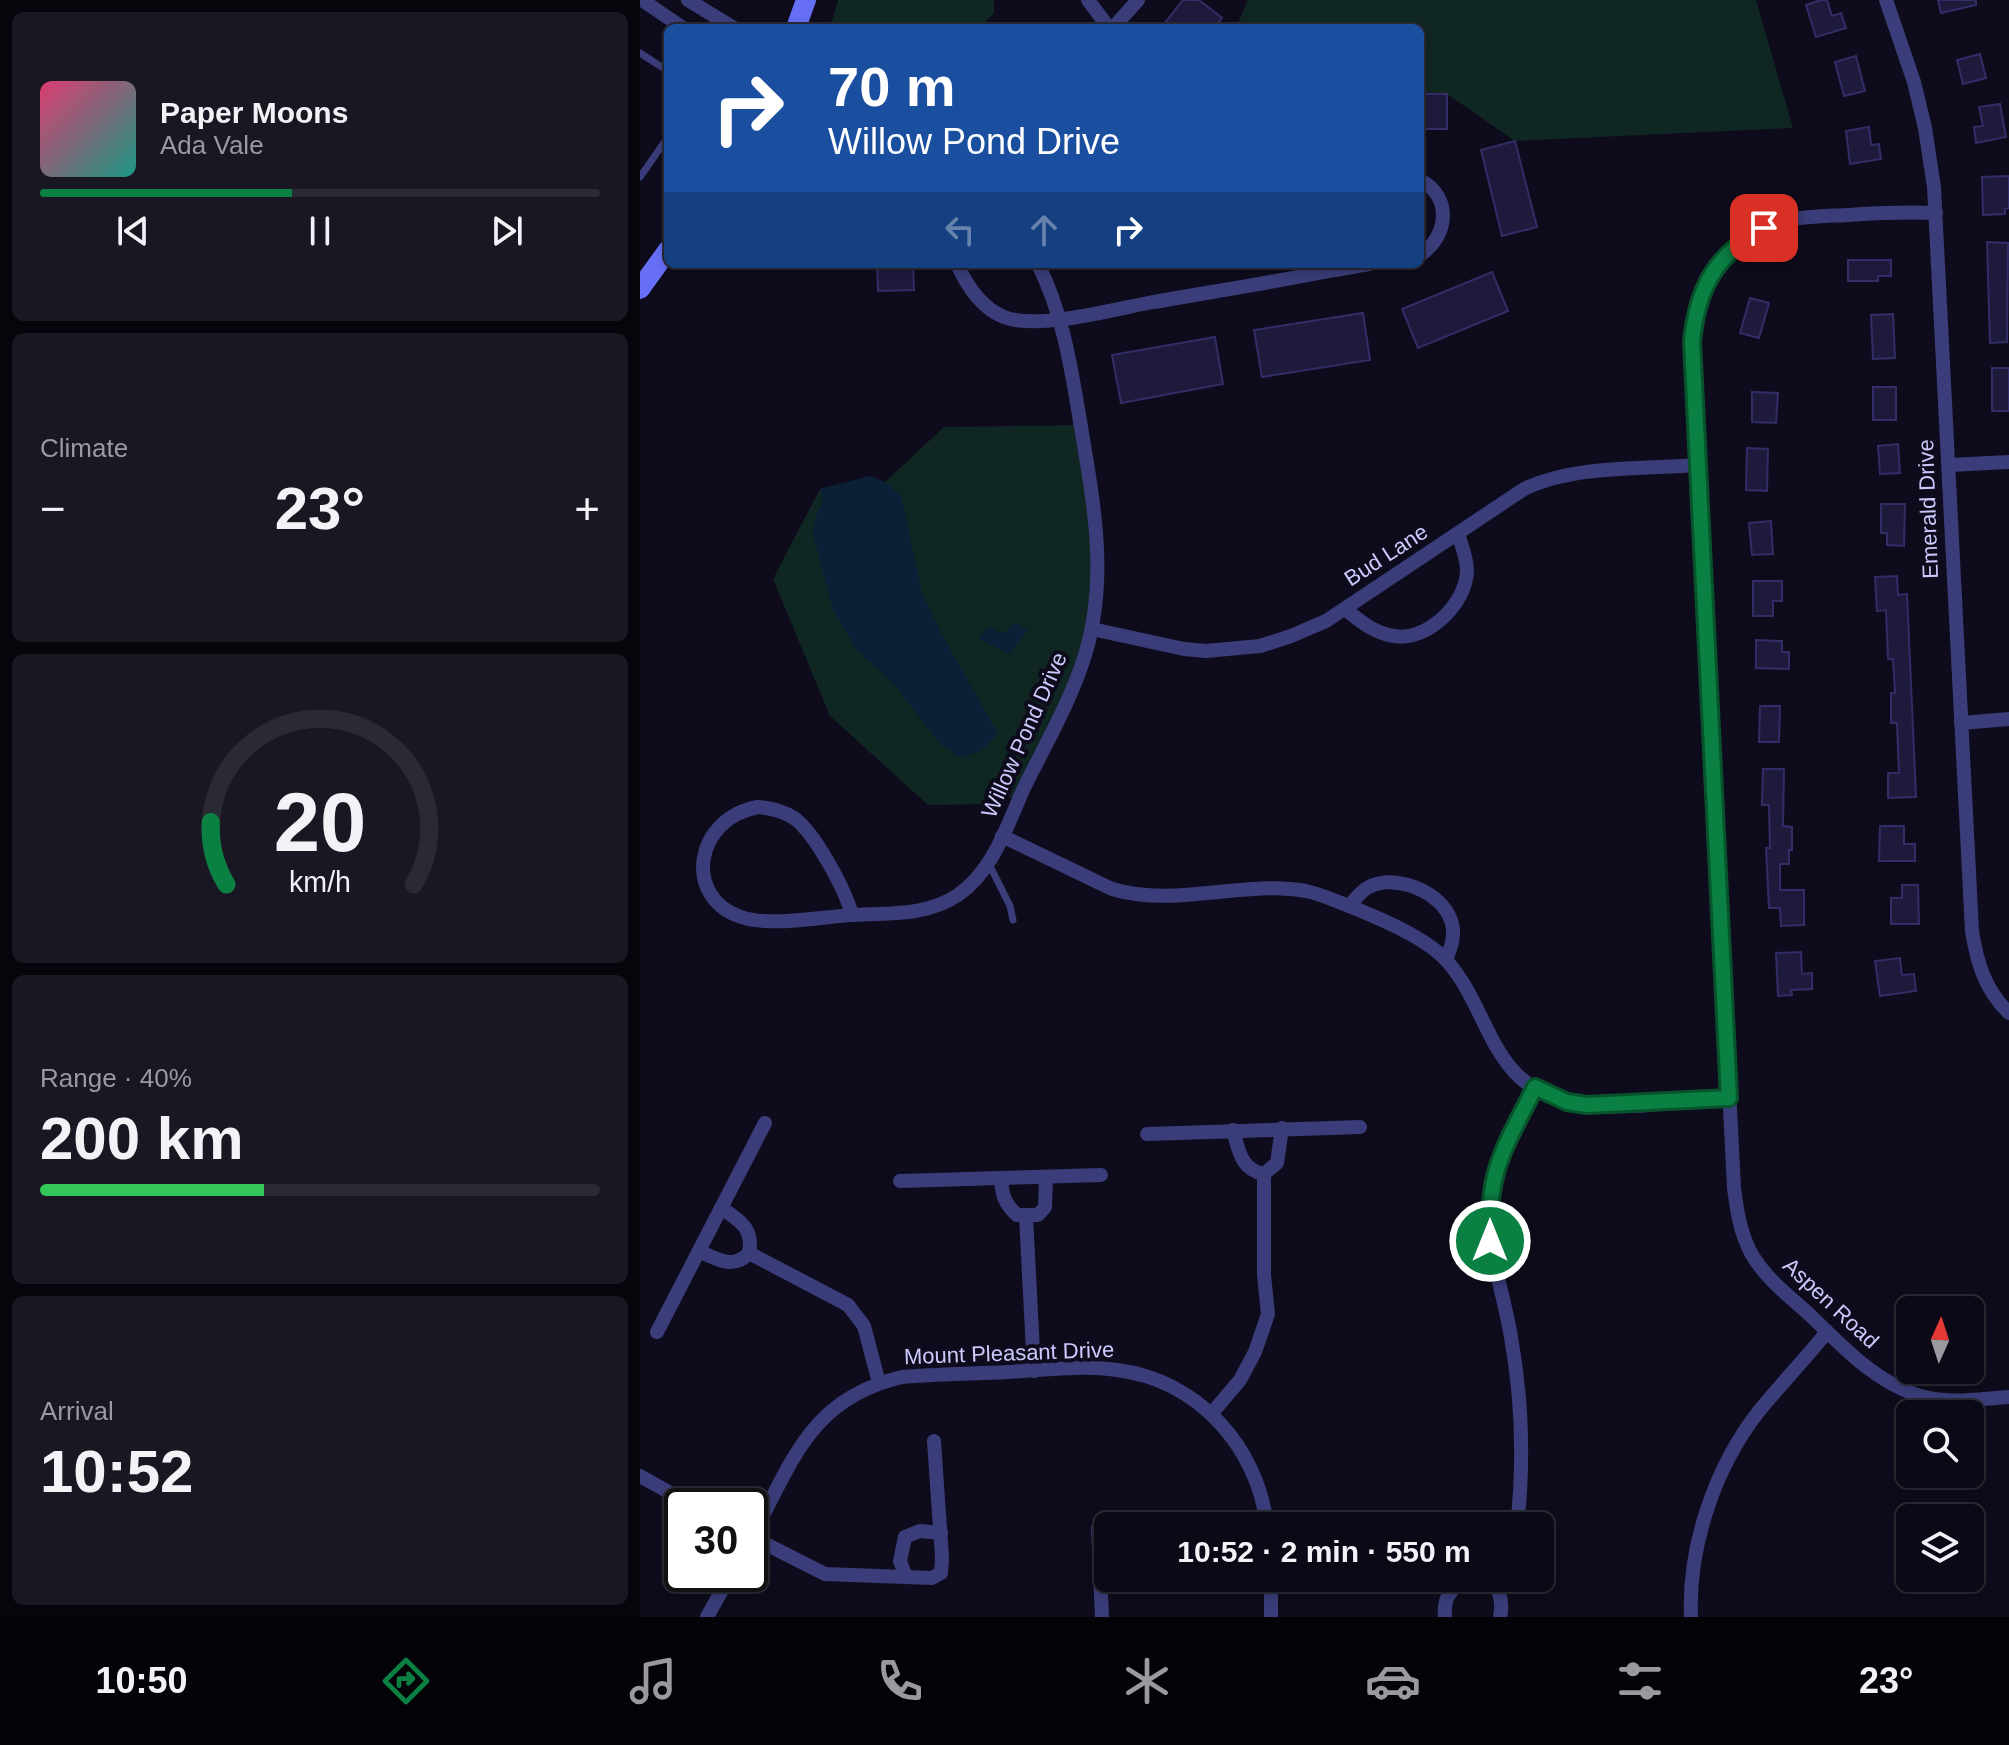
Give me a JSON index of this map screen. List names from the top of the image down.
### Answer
{
  "streets": {
    "street": [
      "Emerald Drive",
      "Bud Lane",
      "Willow Pond Drive",
      "Aspen Road",
      "Mount Pleasant Drive"
    ]
  },
  "crossings": [
    ["Emerald Drive", "Aspen Road"],
    ["Bud Lane", "Willow Pond Drive"],
    ["Bud Lane", "Aspen Road"],
    ["Willow Pond Drive", "Aspen Road"]
  ],
  "north": "top",
  "page": {
    "turn": ["70 m", "Willow Pond Drive"],
    "song": ["Paper Moons", "Ada Vale"],
    "tile": [
      "Climate",
      ["Range · 40%", "200 km"],
      ["Arrival", "10:52"]
    ],
    "heat": ["−", "23°", "+"],
    "limit": "30",
    "trip": "10:52 · 2 min · 550 m",
    "tabs": ["10:50", "23°"],
    "gauge": ["20", "km/h"]
  }
}
